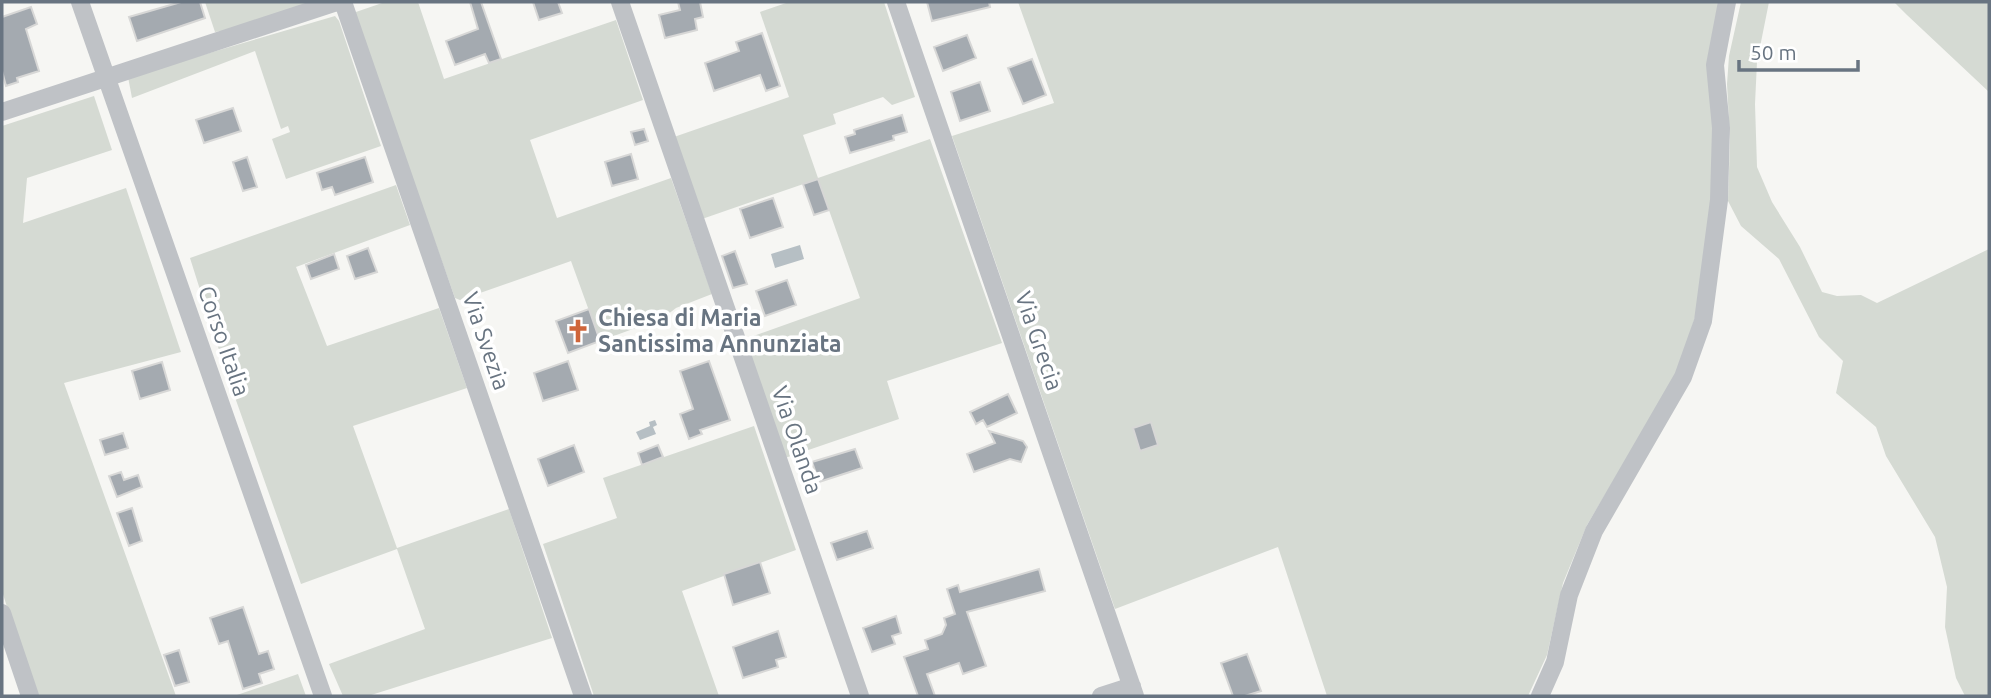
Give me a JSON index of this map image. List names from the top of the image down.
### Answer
{
  "streets": {
    "street": [
      "Corso Italia",
      "Via Svezia",
      "Via Grecia",
      "Via Olanda"
    ]
  },
  "places": {
    "church": ["Chiesa di Maria Santissima Annunziata"]
  },
  "scale_bar": "50 m"
}
